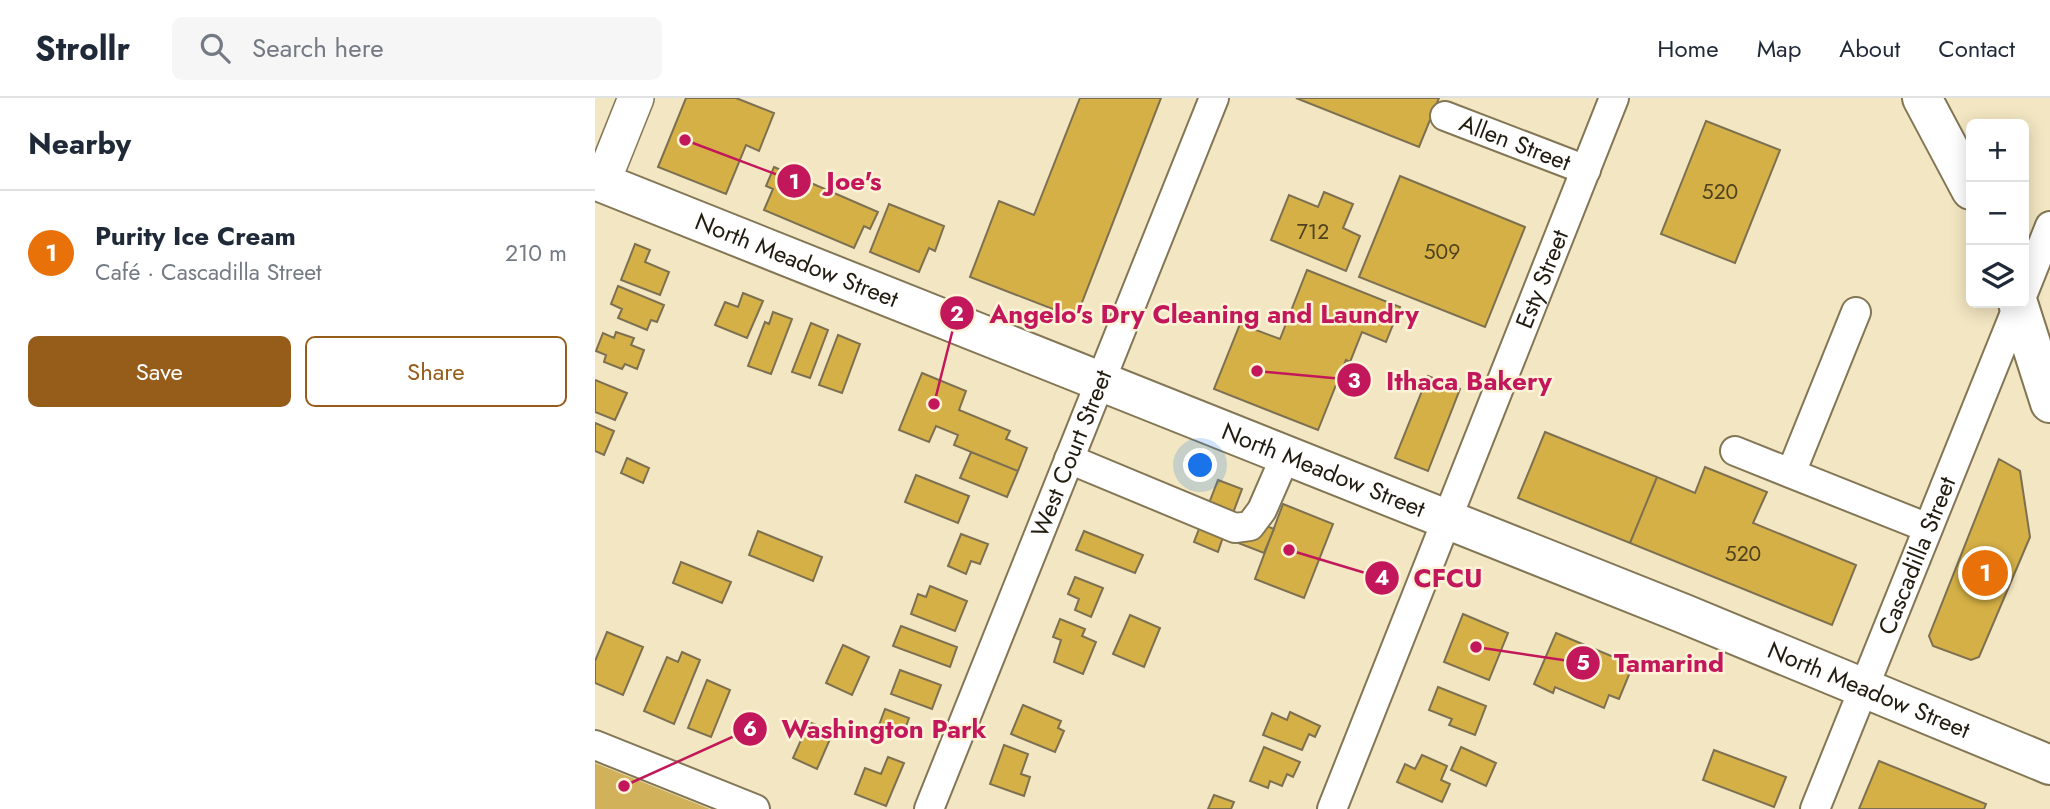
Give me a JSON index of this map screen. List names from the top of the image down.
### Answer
{
  "streets": {
    "highway": ["North Meadow Street"],
    "street": [
      "Allen Street",
      "Esty Street",
      "West Court Street",
      "Cascadilla Street"
    ]
  },
  "crossings": [
    ["Allen Street", "Esty Street"],
    ["North Meadow Street", "Esty Street"],
    ["North Meadow Street", "West Court Street"],
    ["North Meadow Street", "Cascadilla Street"]
  ],
  "places": [
    "Joe's",
    "Ithaca Bakery",
    "Angelo's Dry Cleaning and Laundry",
    "CFCU",
    "Tamarind",
    "Washington Park"
  ],
  "house_numbers": [
    "520",
    "712",
    "509",
    "520"
  ],
  "page": {
    "header": "Strollr",
    "search": "Search here",
    "nav": [
      "Home",
      "Map",
      "About",
      "Contact"
    ],
    "heading": "Nearby",
    "map_buttons": ["+", "−"],
    "list": [
      {
        "mark": "1",
        "name": "Purity Ice Cream",
        "note": "Café · Cascadilla Street",
        "value": "210 m"
      }
    ],
    "buttons": ["Save", "Share"],
    "pins": "1"
  }
}
